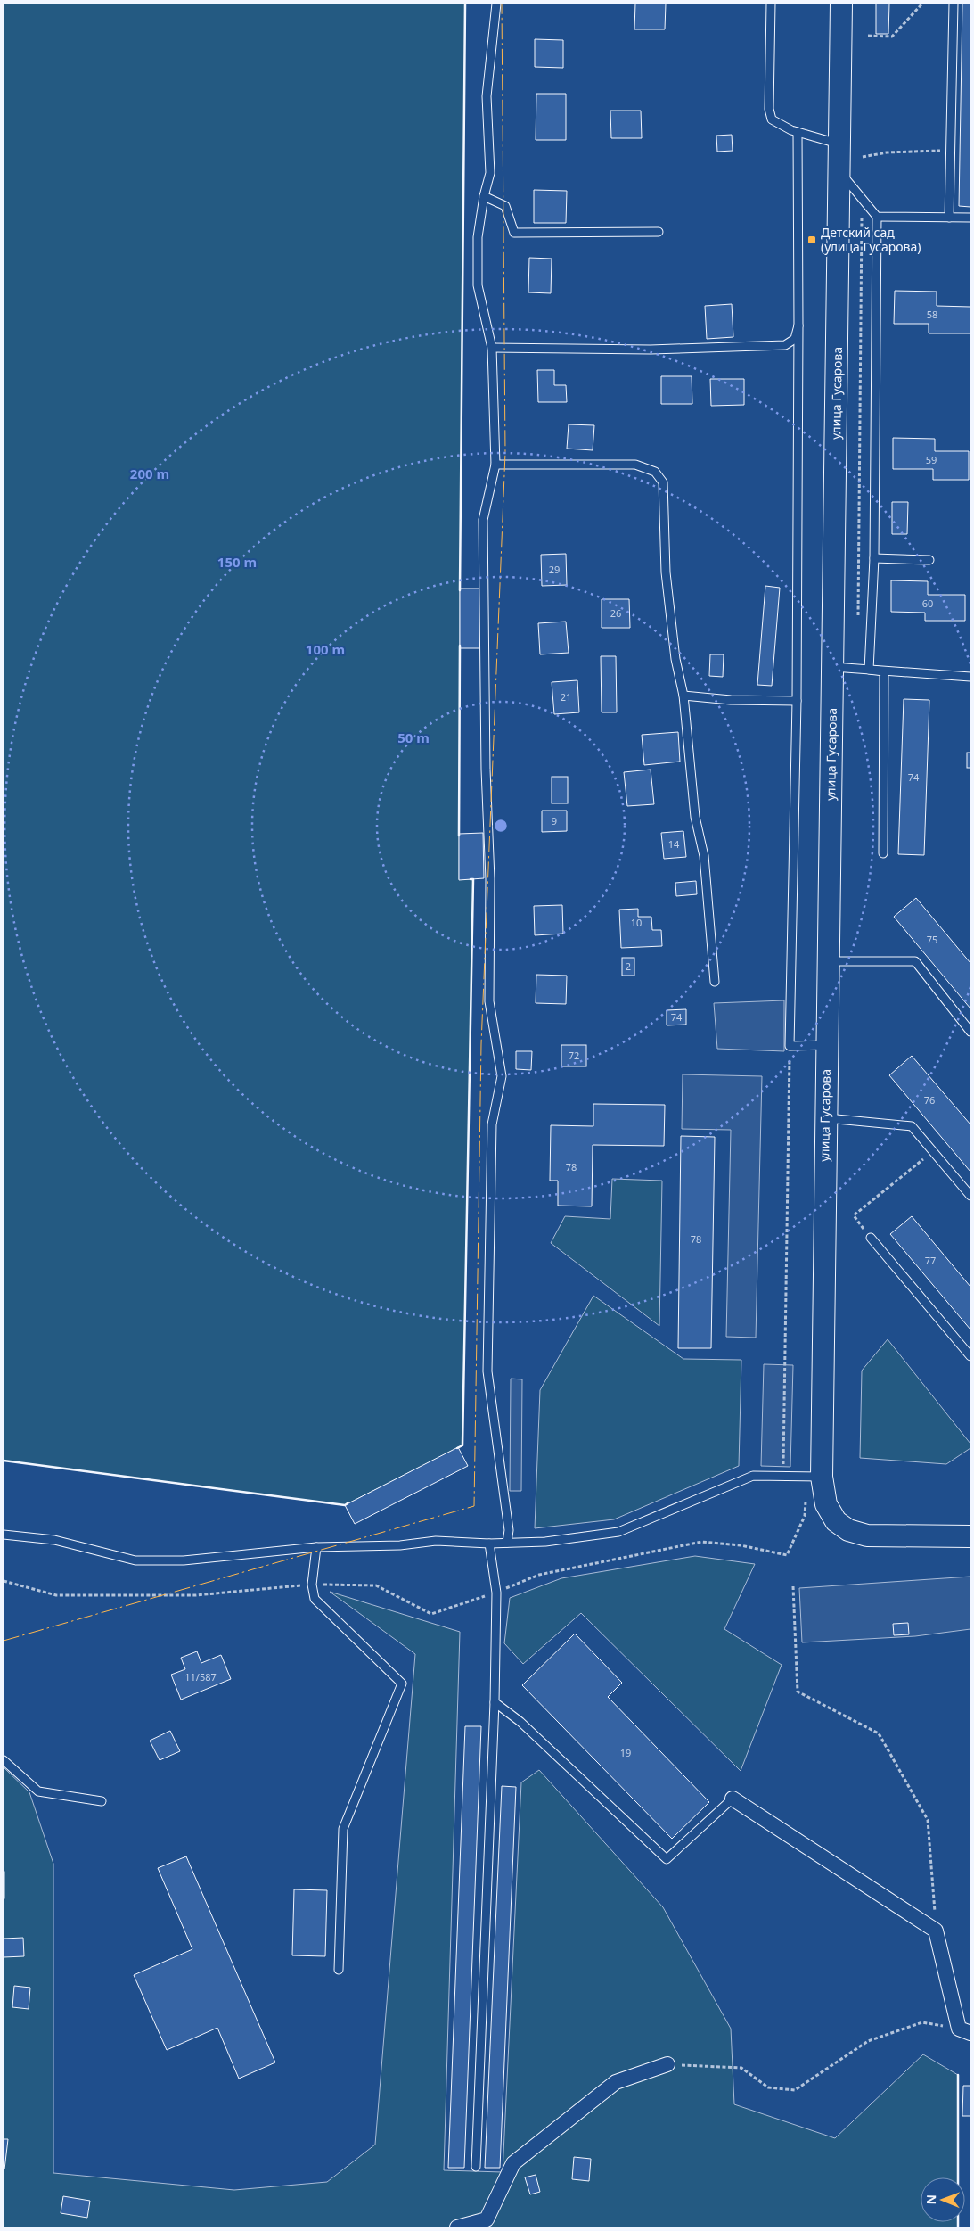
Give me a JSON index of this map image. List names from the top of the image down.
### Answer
{
  "streets": {
    "street": ["улица Гусарова"]
  },
  "places": {
    "transit": ["Детский сад (улица Гусарова)"]
  },
  "house_numbers": [
    "58",
    "59",
    "29",
    "60",
    "26",
    "21",
    "74",
    "9",
    "14",
    "10",
    "75",
    "2",
    "74",
    "72",
    "76",
    "78",
    "78",
    "77",
    "11/587",
    "19"
  ],
  "north": "left",
  "rings": [
    "200 m",
    "150 m",
    "100 m",
    "50 m"
  ]
}
